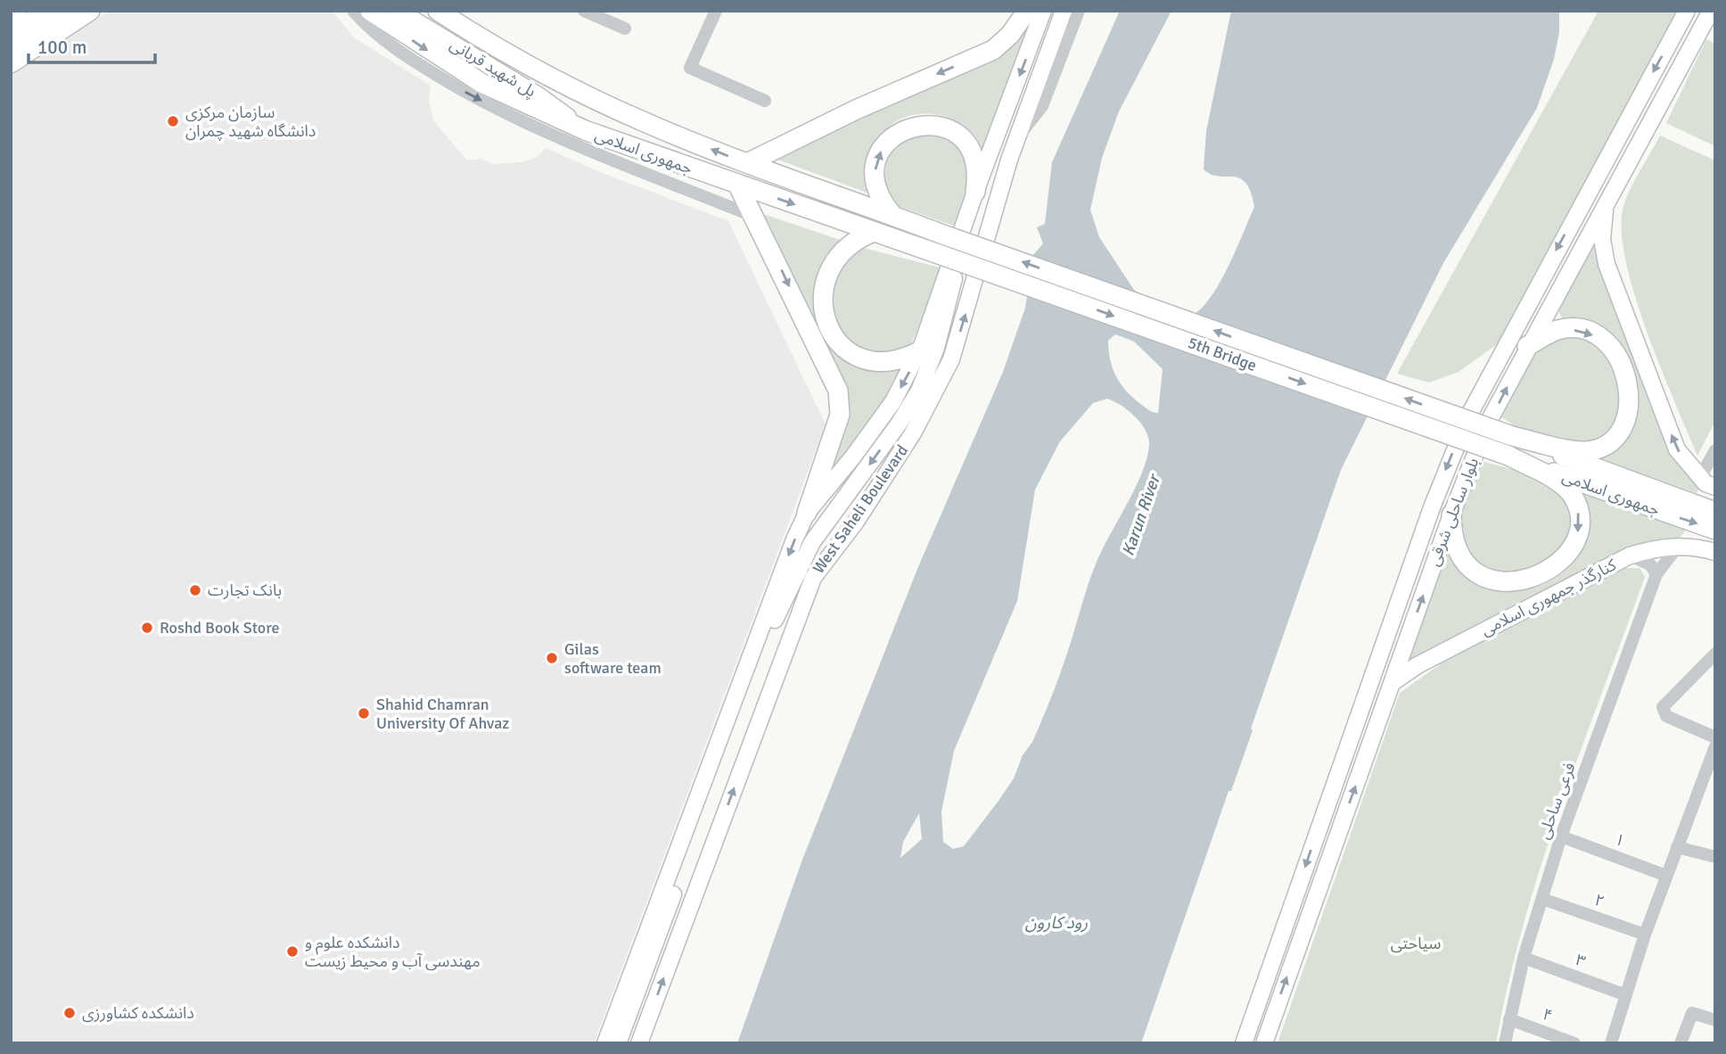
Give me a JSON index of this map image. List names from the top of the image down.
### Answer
{
  "streets": {
    "highway": ["پل شهید قربانی", "جمهوری اسلامی", "5th Bridge"],
    "main road": ["West Saheli Boulevard", "بلوار ساحلی شرقی", "کنارگذر جمهوری اسلامی"],
    "street": [
      "فرعی ساحلی",
      "۱",
      "۲",
      "۳",
      "۴"
    ]
  },
  "crossings": [
    ["پل شهید قربانی", "جمهوری اسلامی"],
    ["جمهوری اسلامی", "5th Bridge"],
    ["بلوار ساحلی شرقی", "کنارگذر جمهوری اسلامی"],
    ["کنارگذر جمهوری اسلامی", "فرعی ساحلی"],
    ["فرعی ساحلی", "۱"],
    ["فرعی ساحلی", "۲"],
    ["فرعی ساحلی", "۳"],
    ["فرعی ساحلی", "۴"]
  ],
  "water": ["Karun River", "رود کارون"],
  "parks": ["سیاحتی"],
  "places": [
    "سازمان مرکزی دانشگاه شهید چمران",
    "بانک تجارت",
    "Roshd Book Store",
    "Gilas software team",
    "Shahid Chamran University Of Ahvaz",
    "دانشکده علوم و مهندسی آب و محیط زیست",
    "دانشکده کشاورزی"
  ],
  "scale_bar": "100 m"
}
